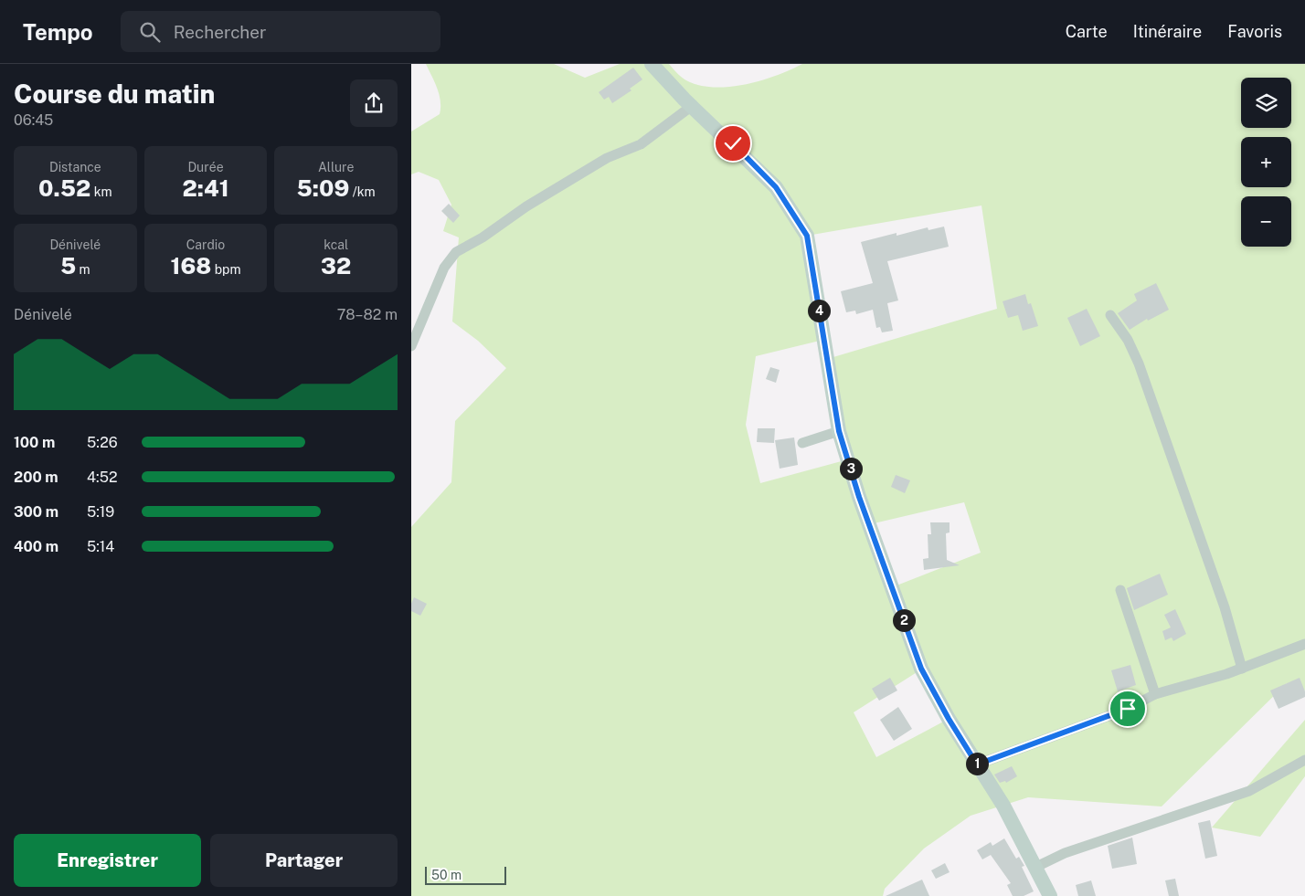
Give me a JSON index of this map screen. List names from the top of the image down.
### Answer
{
  "scale_bar": "50 m",
  "page": {
    "header": "Tempo",
    "search": "Rechercher",
    "nav": ["Carte", "Itinéraire", "Favoris"],
    "heading": ["Course du matin", "06:45"],
    "map_buttons": ["+", "−"],
    "stats": [
      ["Distance", "0.52 km"],
      ["Durée", "2:41"],
      ["Allure", "5:09 /km"],
      ["Dénivelé", "5 m"],
      ["Cardio", "168 bpm"],
      ["kcal", "32"]
    ],
    "chart": ["Dénivelé", "78–82 m"],
    "pins": [
      "4",
      "3",
      "2",
      "1"
    ],
    "list": [
      {
        "name": "100 m",
        "note": "5:26"
      },
      {
        "name": "200 m",
        "note": "4:52"
      },
      {
        "name": "300 m",
        "note": "5:19"
      },
      {
        "name": "400 m",
        "note": "5:14"
      }
    ],
    "buttons": ["Enregistrer", "Partager"],
    "scale": "50 m"
  }
}
